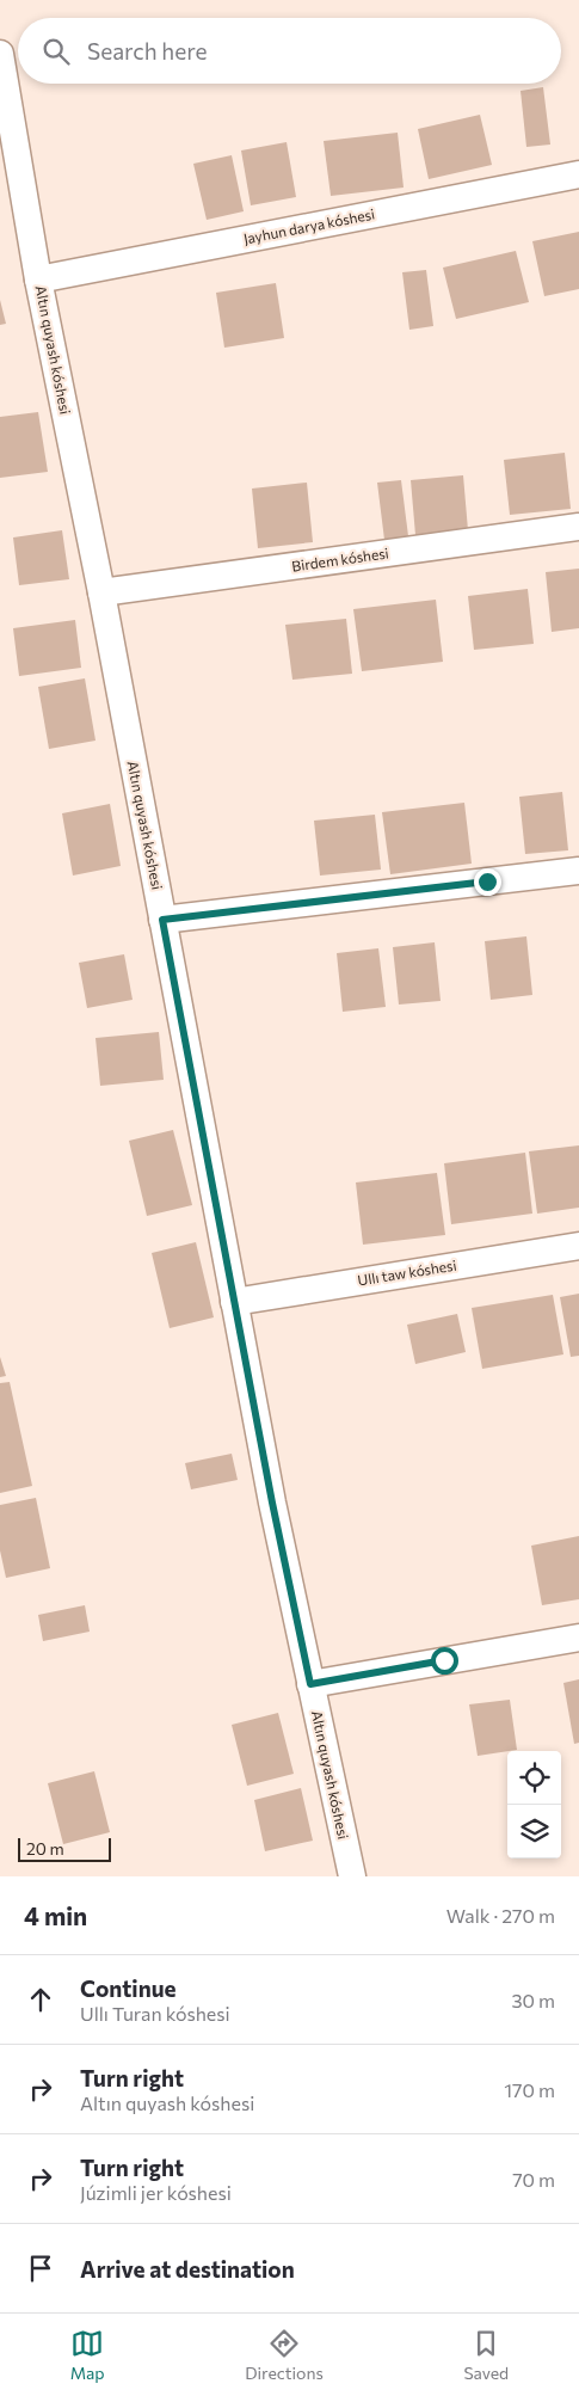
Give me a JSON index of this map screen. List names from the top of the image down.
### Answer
{
  "streets": {
    "street": [
      "Jayhun darya kóshesi",
      "Altın quyash kóshesi",
      "Birdem kóshesi",
      "Ullı taw kóshesi"
    ]
  },
  "crossings": [
    ["Jayhun darya kóshesi", "Altın quyash kóshesi"],
    ["Altın quyash kóshesi", "Birdem kóshesi"],
    ["Altın quyash kóshesi", "Ullı taw kóshesi"]
  ],
  "scale_bar": "20 m",
  "page": {
    "search": "Search here",
    "scale": "20 m",
    "heading": ["4 min", "Walk · 270 m"],
    "list": [
      ["Continue", "Ullı Turan kóshesi", "30 m"],
      ["Turn right", "Altın quyash kóshesi", "170 m"],
      ["Turn right", "Júzimli jer kóshesi", "70 m"],
      "Arrive at destination"
    ],
    "nav": ["Map", "Directions", "Saved"]
  }
}
